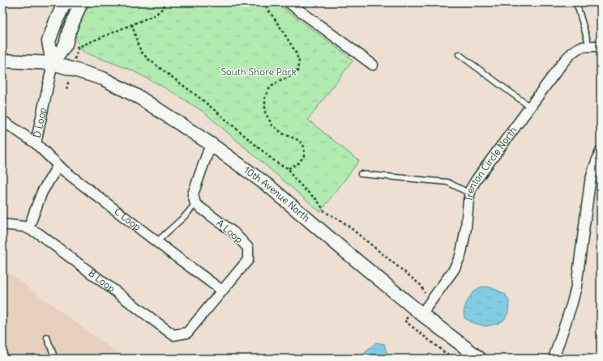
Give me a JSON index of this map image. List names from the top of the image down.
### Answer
{
  "streets": {
    "street": [
      "D Loop",
      "Trenton Circle North",
      "10th Avenue North",
      "C Loop",
      "A Loop",
      "B Loop"
    ]
  },
  "crossings": [
    ["D Loop", "10th Avenue North"],
    ["D Loop", "C Loop"],
    ["Trenton Circle North", "10th Avenue North"],
    ["C Loop", "A Loop"],
    ["A Loop", "B Loop"]
  ],
  "parks": ["South Shore Park"]
}
